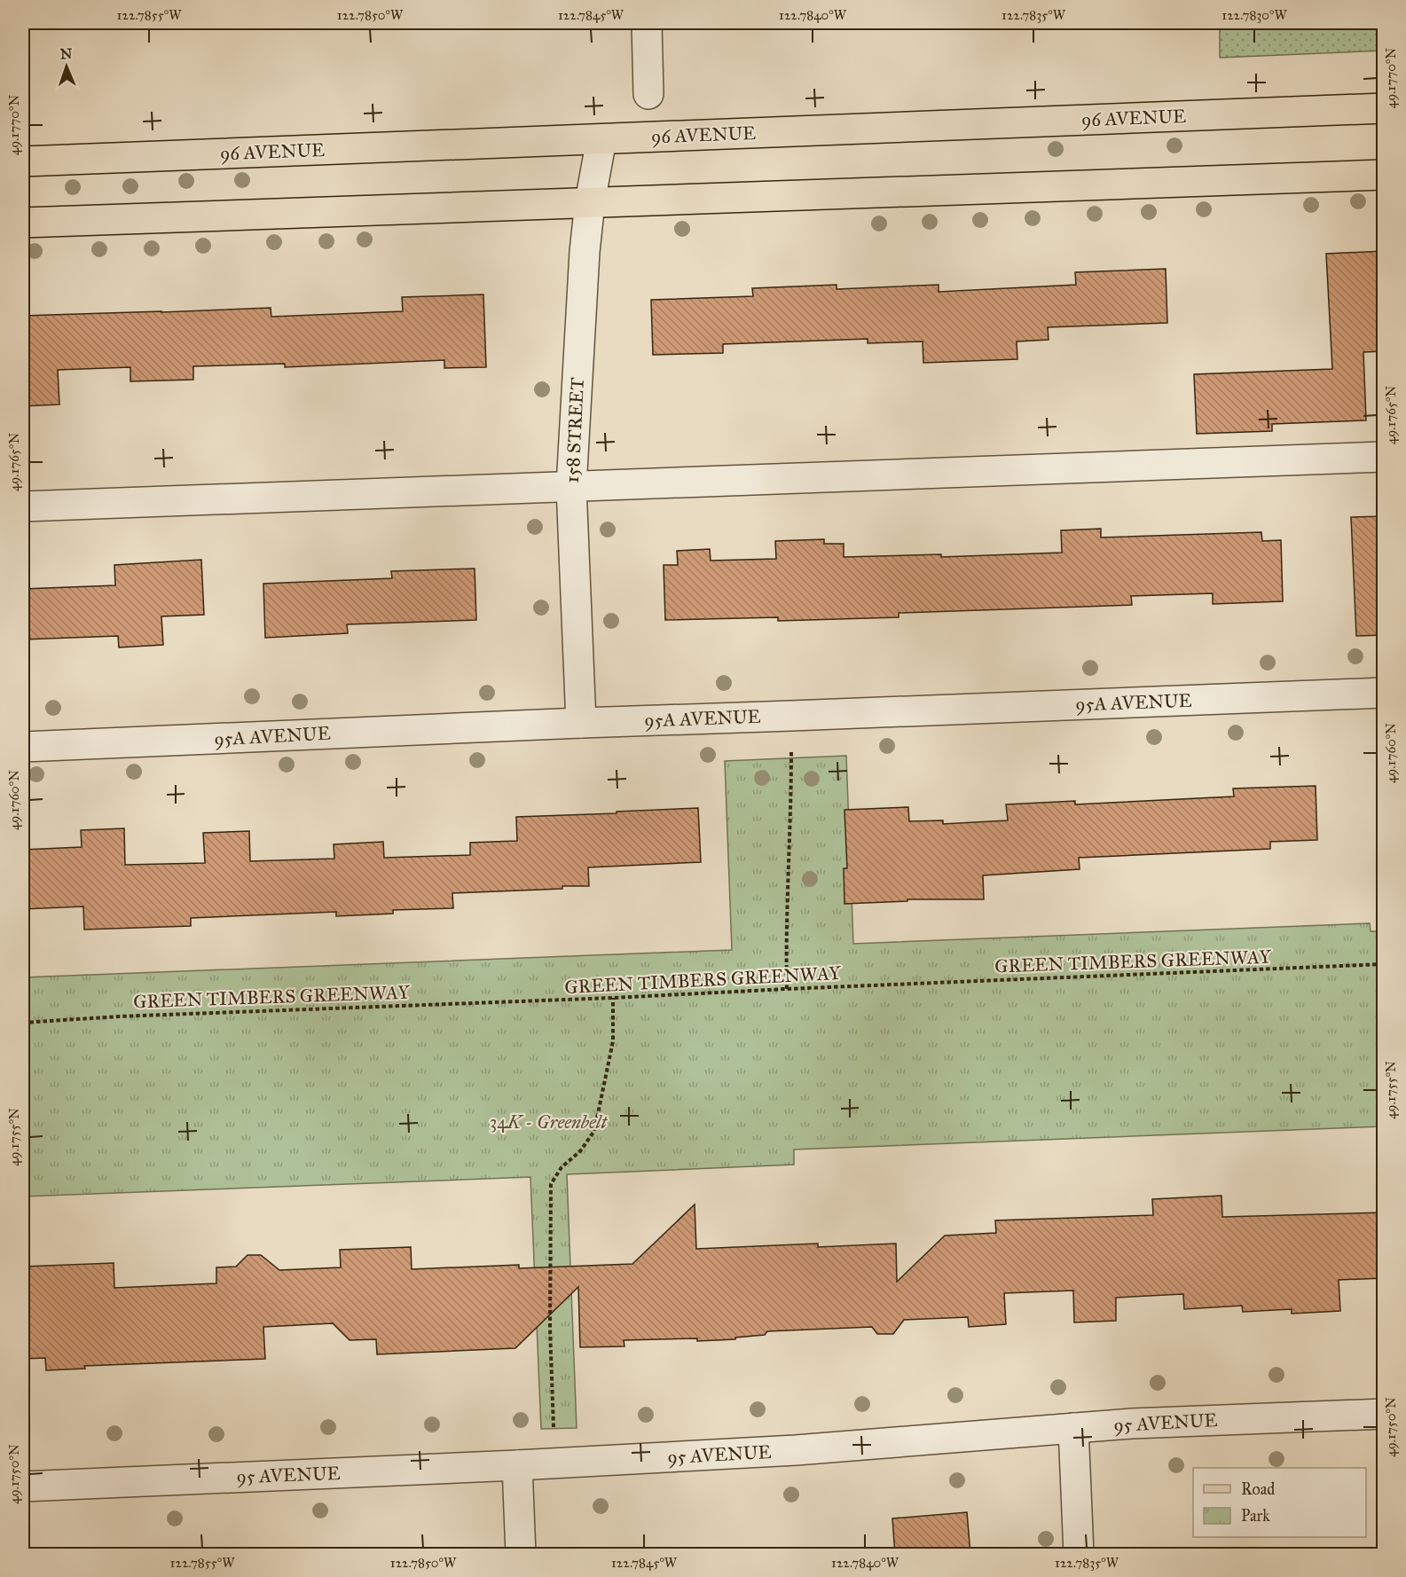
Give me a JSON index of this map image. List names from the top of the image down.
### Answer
{
  "streets": {
    "main road": ["96 AVENUE"],
    "street": ["158 STREET", "95A AVENUE", "95 AVENUE"],
    "path": ["GREEN TIMBERS GREENWAY"]
  },
  "crossings": [
    ["96 AVENUE", "158 STREET"],
    ["158 STREET", "95A AVENUE"]
  ],
  "parks": ["34K - Greenbelt"],
  "legend": ["Road", "Park"],
  "north": "top",
  "coordinates": [
    "122.7855°W",
    "122.7850°W",
    "122.7845°W",
    "122.7840°W",
    "122.7835°W",
    "122.7830°W",
    "49.1770°N",
    "49.1765°N",
    "49.1760°N",
    "49.1755°N",
    "49.1750°N"
  ]
}
